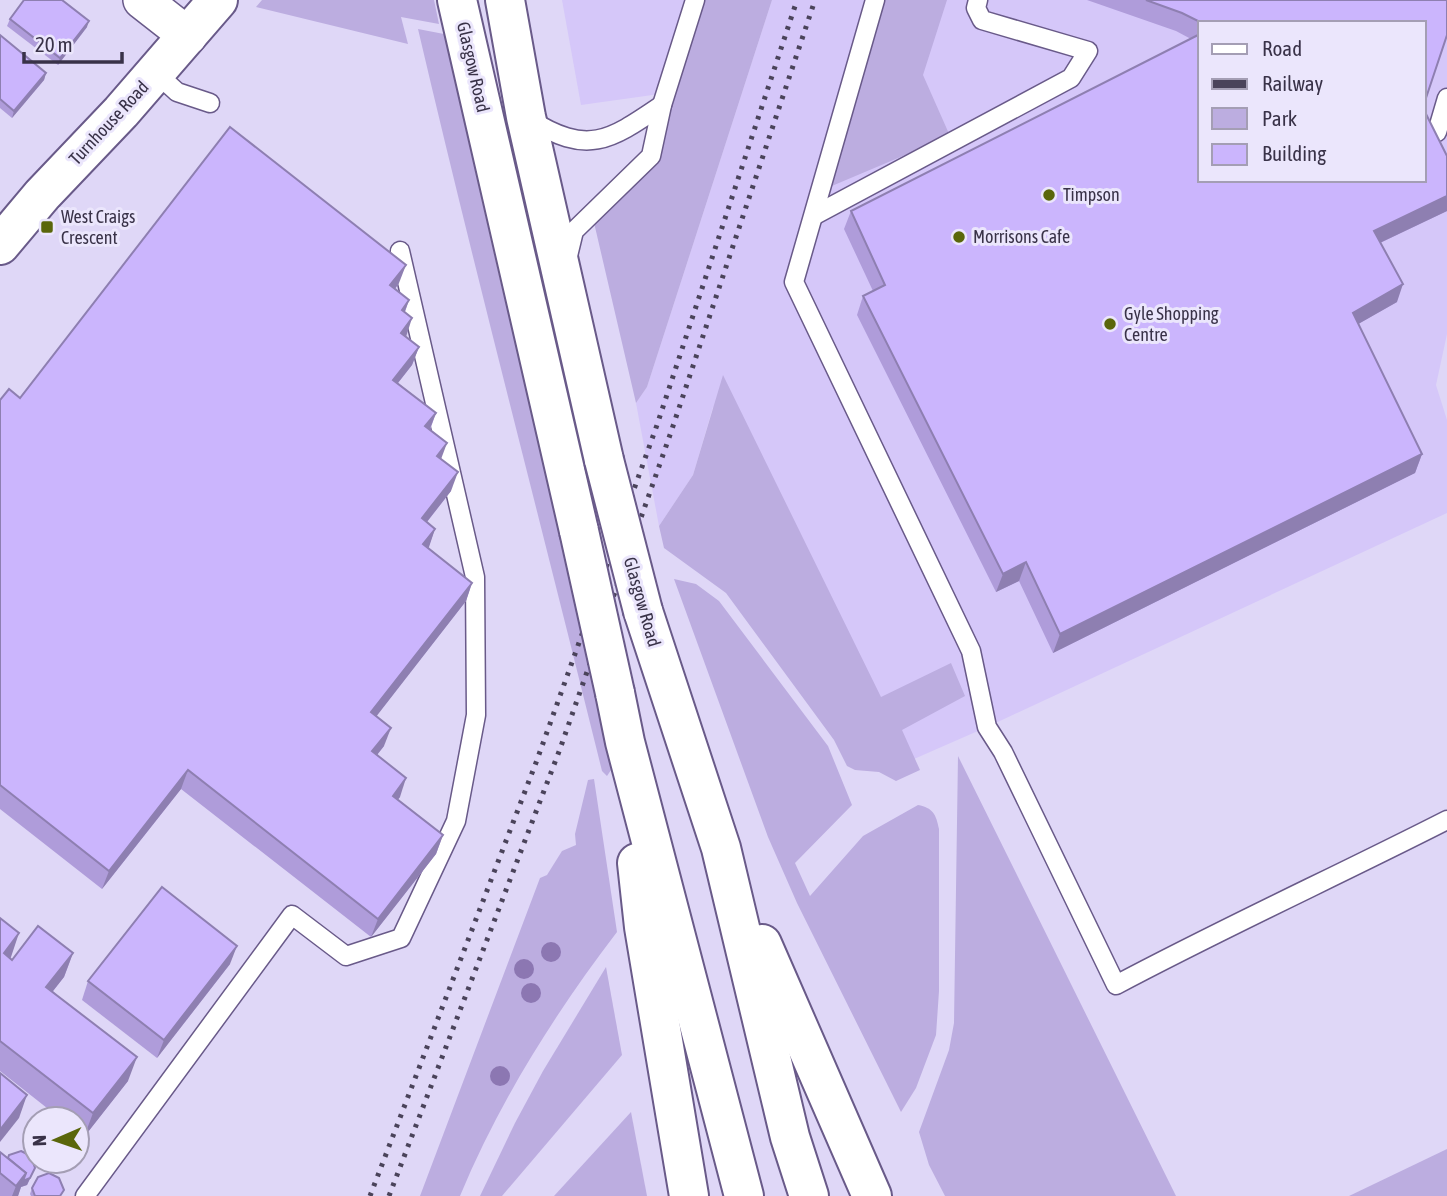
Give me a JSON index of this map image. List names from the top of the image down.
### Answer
{
  "streets": {
    "main road": ["Glasgow Road", "Turnhouse Road"]
  },
  "places": {
    "other": ["Timpson", "Morrisons Cafe", "Gyle Shopping Centre"],
    "transit": ["West Craigs Crescent"]
  },
  "legend": [
    "Road",
    "Railway",
    "Park",
    "Building"
  ],
  "scale_bar": "20 m",
  "north": "left"
}
